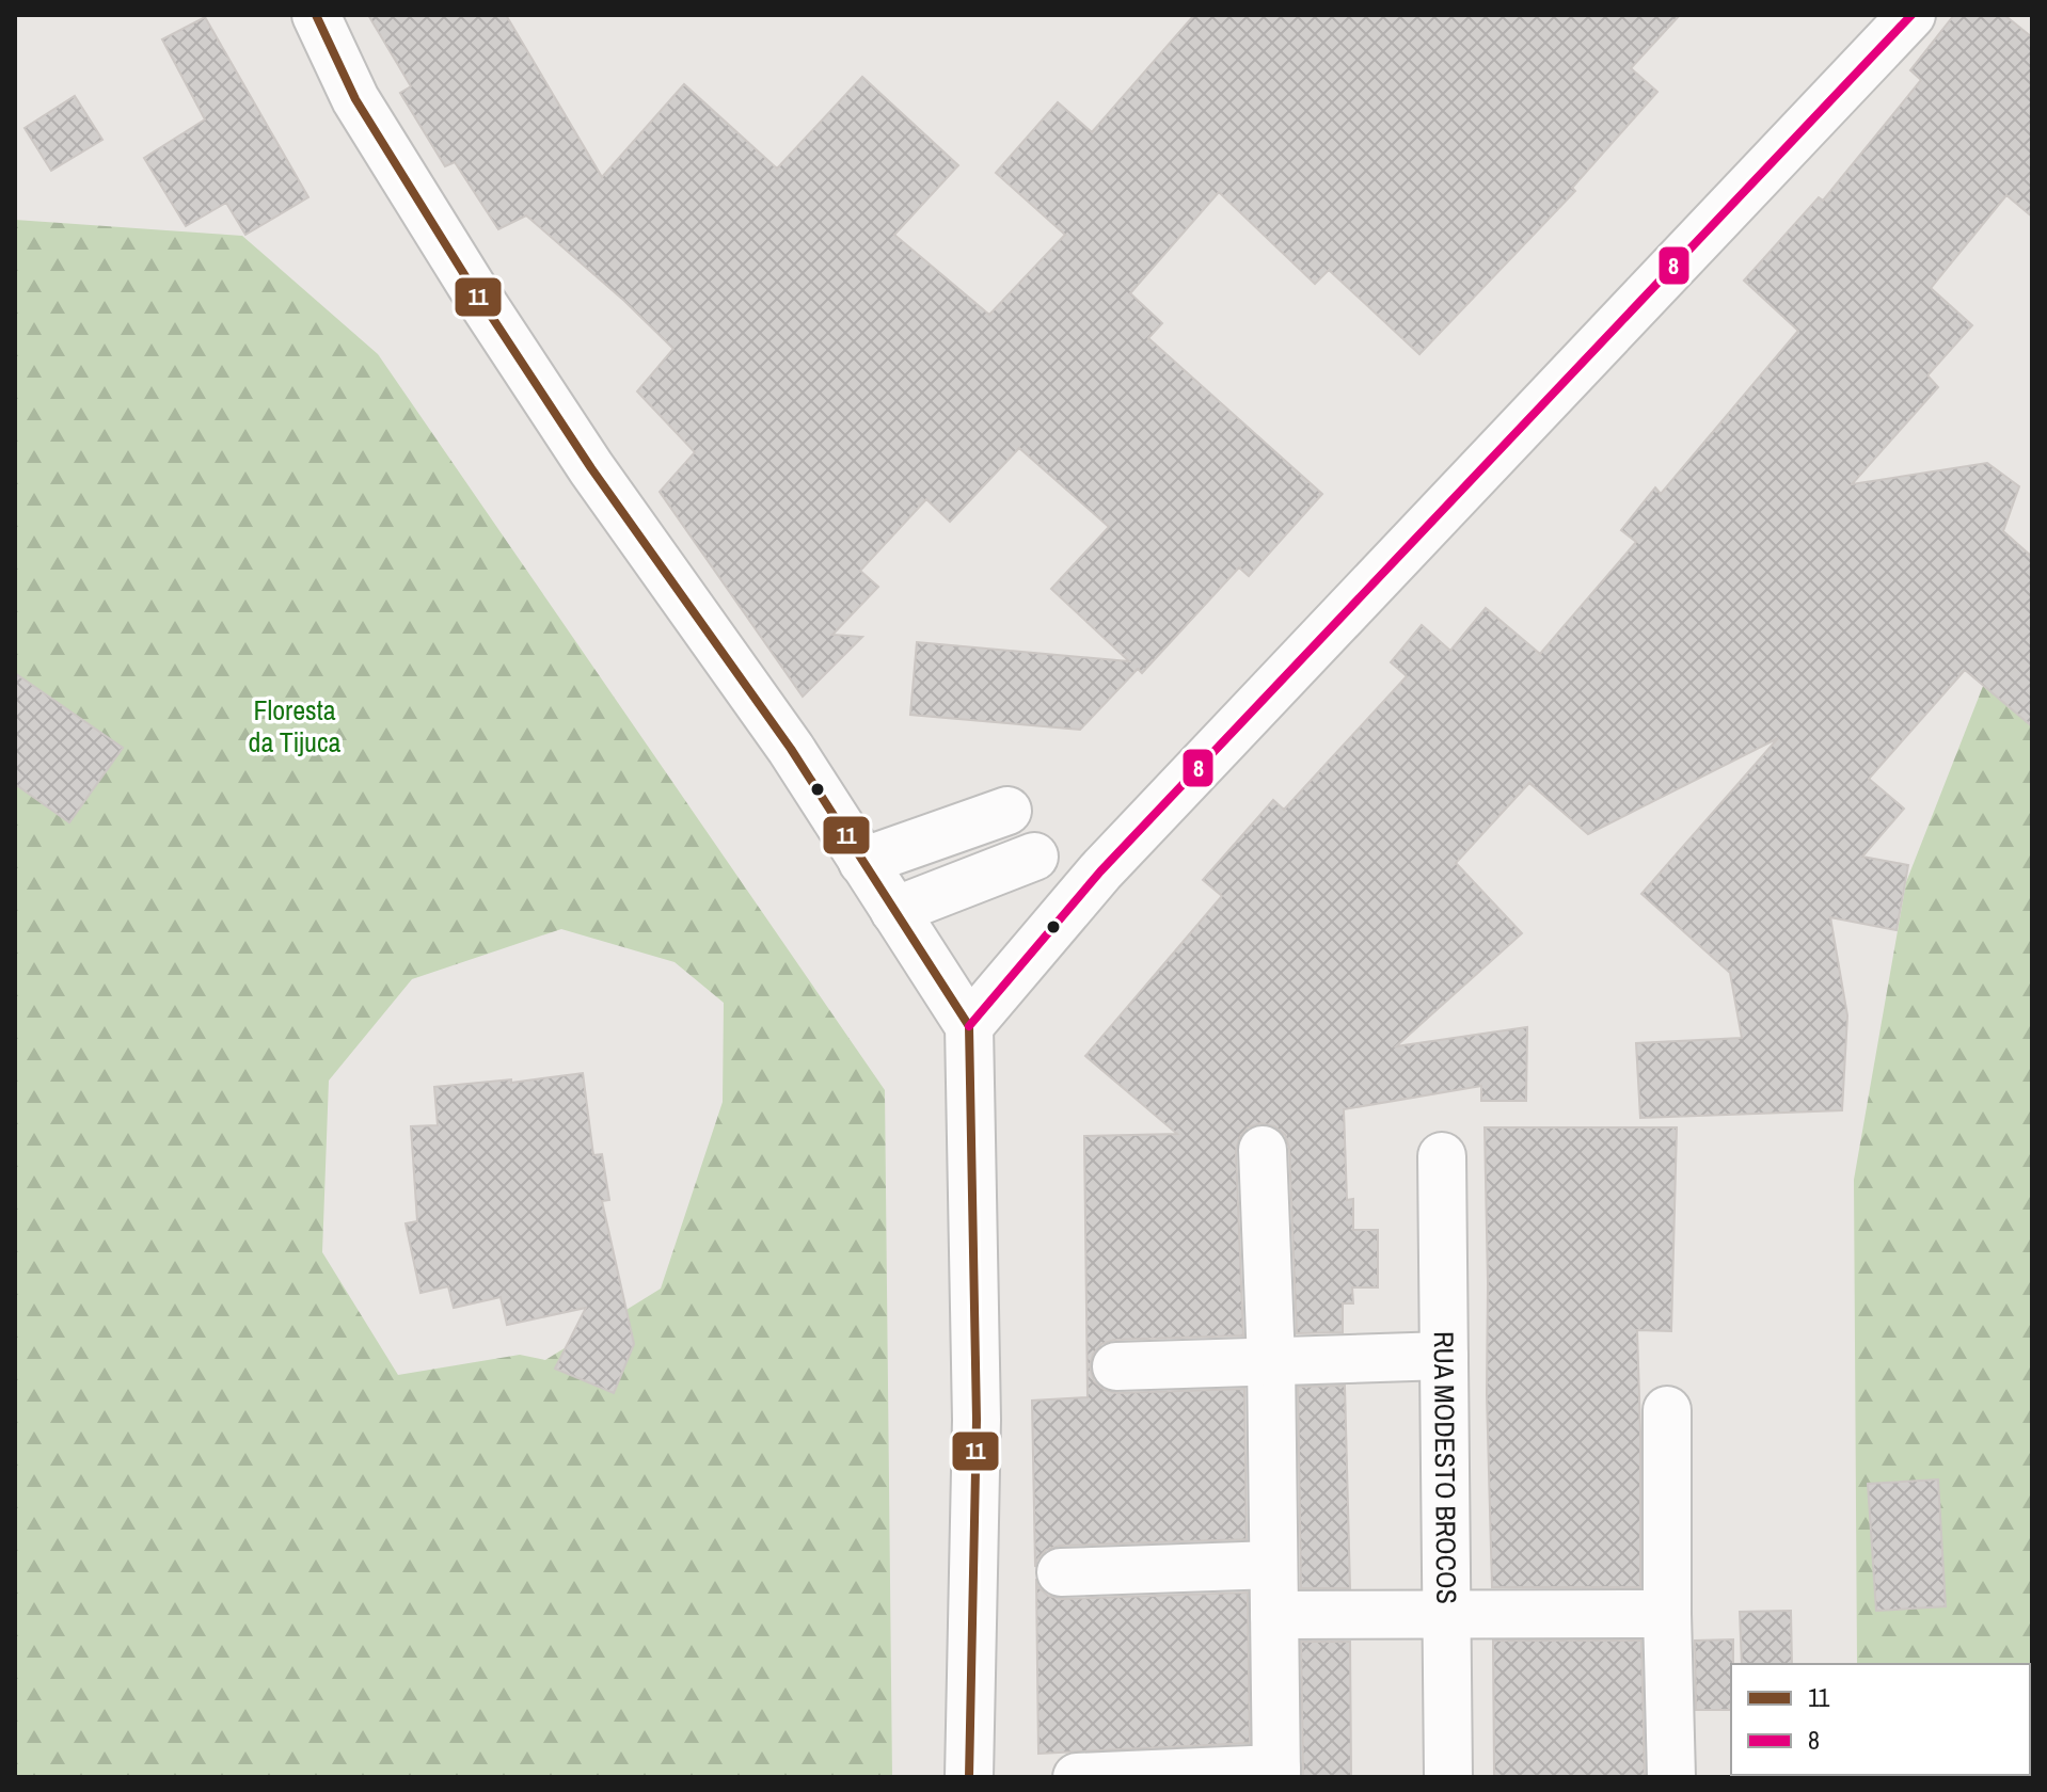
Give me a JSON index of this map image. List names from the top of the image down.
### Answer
{
  "streets": {
    "street": ["RUA MODESTO BROCOS"]
  },
  "parks": ["Floresta da Tijuca"],
  "lines": ["transit line 11", "transit line 8"],
  "legend": ["11", "8"]
}
